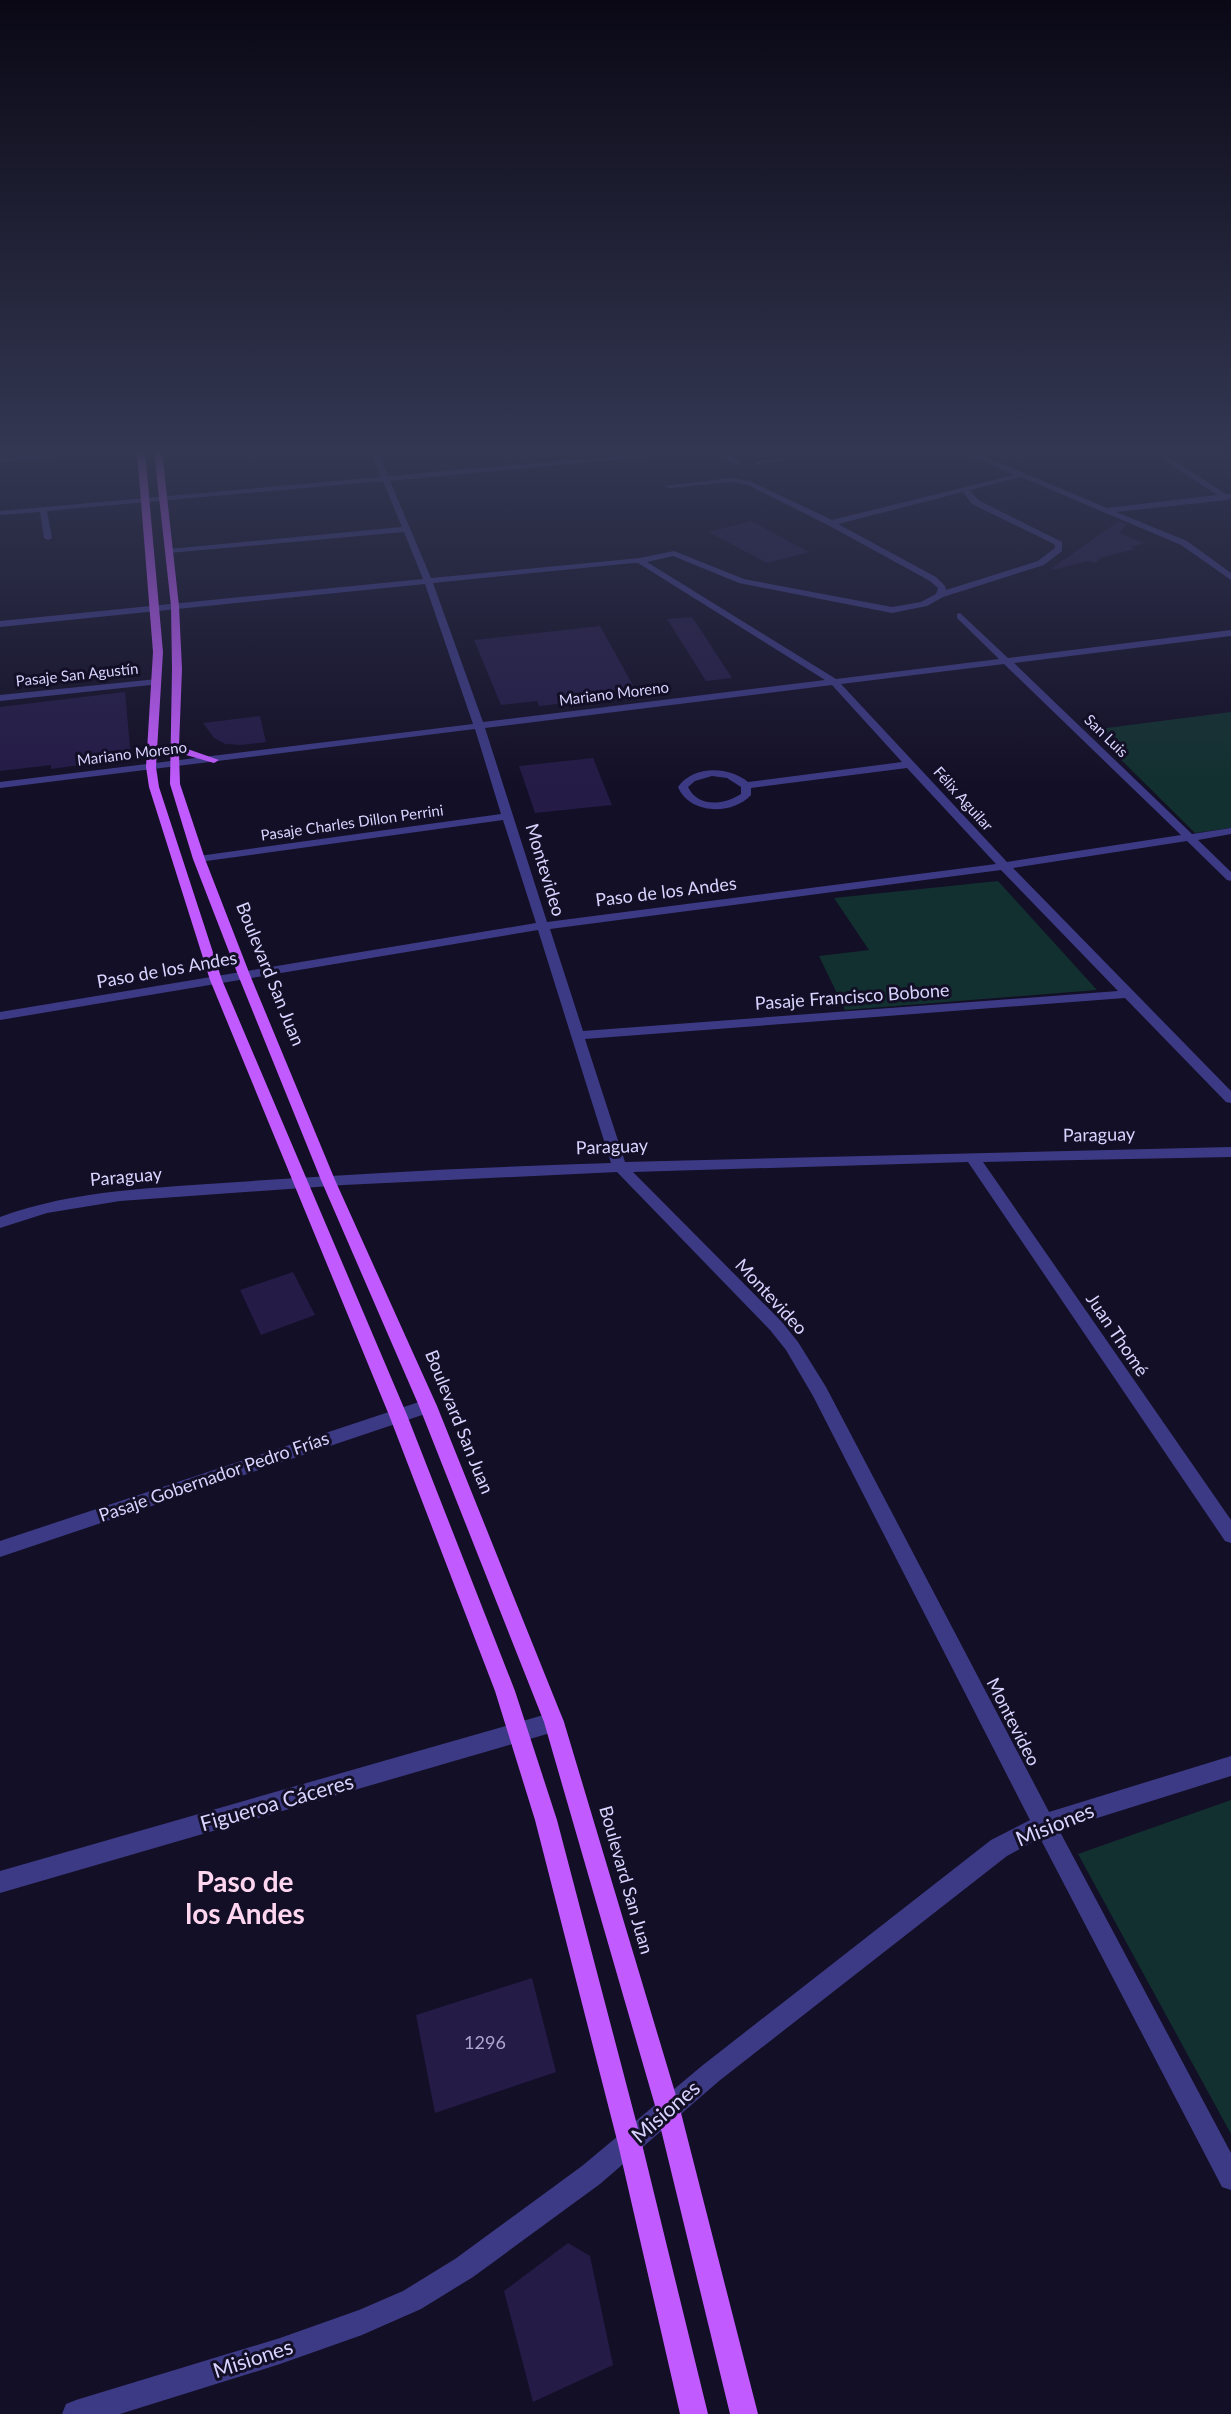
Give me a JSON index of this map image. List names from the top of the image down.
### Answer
{
  "streets": {
    "main road": ["Boulevard San Juan"],
    "street": [
      "Pasaje San Agustín",
      "Mariano Moreno",
      "San Luis",
      "Félix Aguilar",
      "Pasaje Charles Dillon Perrini",
      "Montevideo",
      "Paso de los Andes",
      "Pasaje Francisco Bobone",
      "Paraguay",
      "Juan Thomé",
      "Pasaje Gobernador Pedro Frías",
      "Figueroa Cáceres",
      "Misiones"
    ]
  },
  "crossings": [
    ["Mariano Moreno", "San Luis"],
    ["Mariano Moreno", "Félix Aguilar"],
    ["Mariano Moreno", "Montevideo"],
    ["Mariano Moreno", "Boulevard San Juan"],
    ["San Luis", "Paso de los Andes"],
    ["Félix Aguilar", "Paso de los Andes"],
    ["Félix Aguilar", "Pasaje Francisco Bobone"],
    ["Pasaje Charles Dillon Perrini", "Montevideo"],
    ["Pasaje Charles Dillon Perrini", "Boulevard San Juan"],
    ["Montevideo", "Paso de los Andes"],
    ["Montevideo", "Pasaje Francisco Bobone"],
    ["Montevideo", "Paraguay"],
    ["Montevideo", "Misiones"],
    ["Paso de los Andes", "Boulevard San Juan"],
    ["Boulevard San Juan", "Paraguay"],
    ["Boulevard San Juan", "Pasaje Gobernador Pedro Frías"],
    ["Boulevard San Juan", "Figueroa Cáceres"],
    ["Boulevard San Juan", "Misiones"],
    ["Paraguay", "Juan Thomé"]
  ],
  "districts": ["Paso de los Andes"],
  "house_numbers": ["1296"]
}
